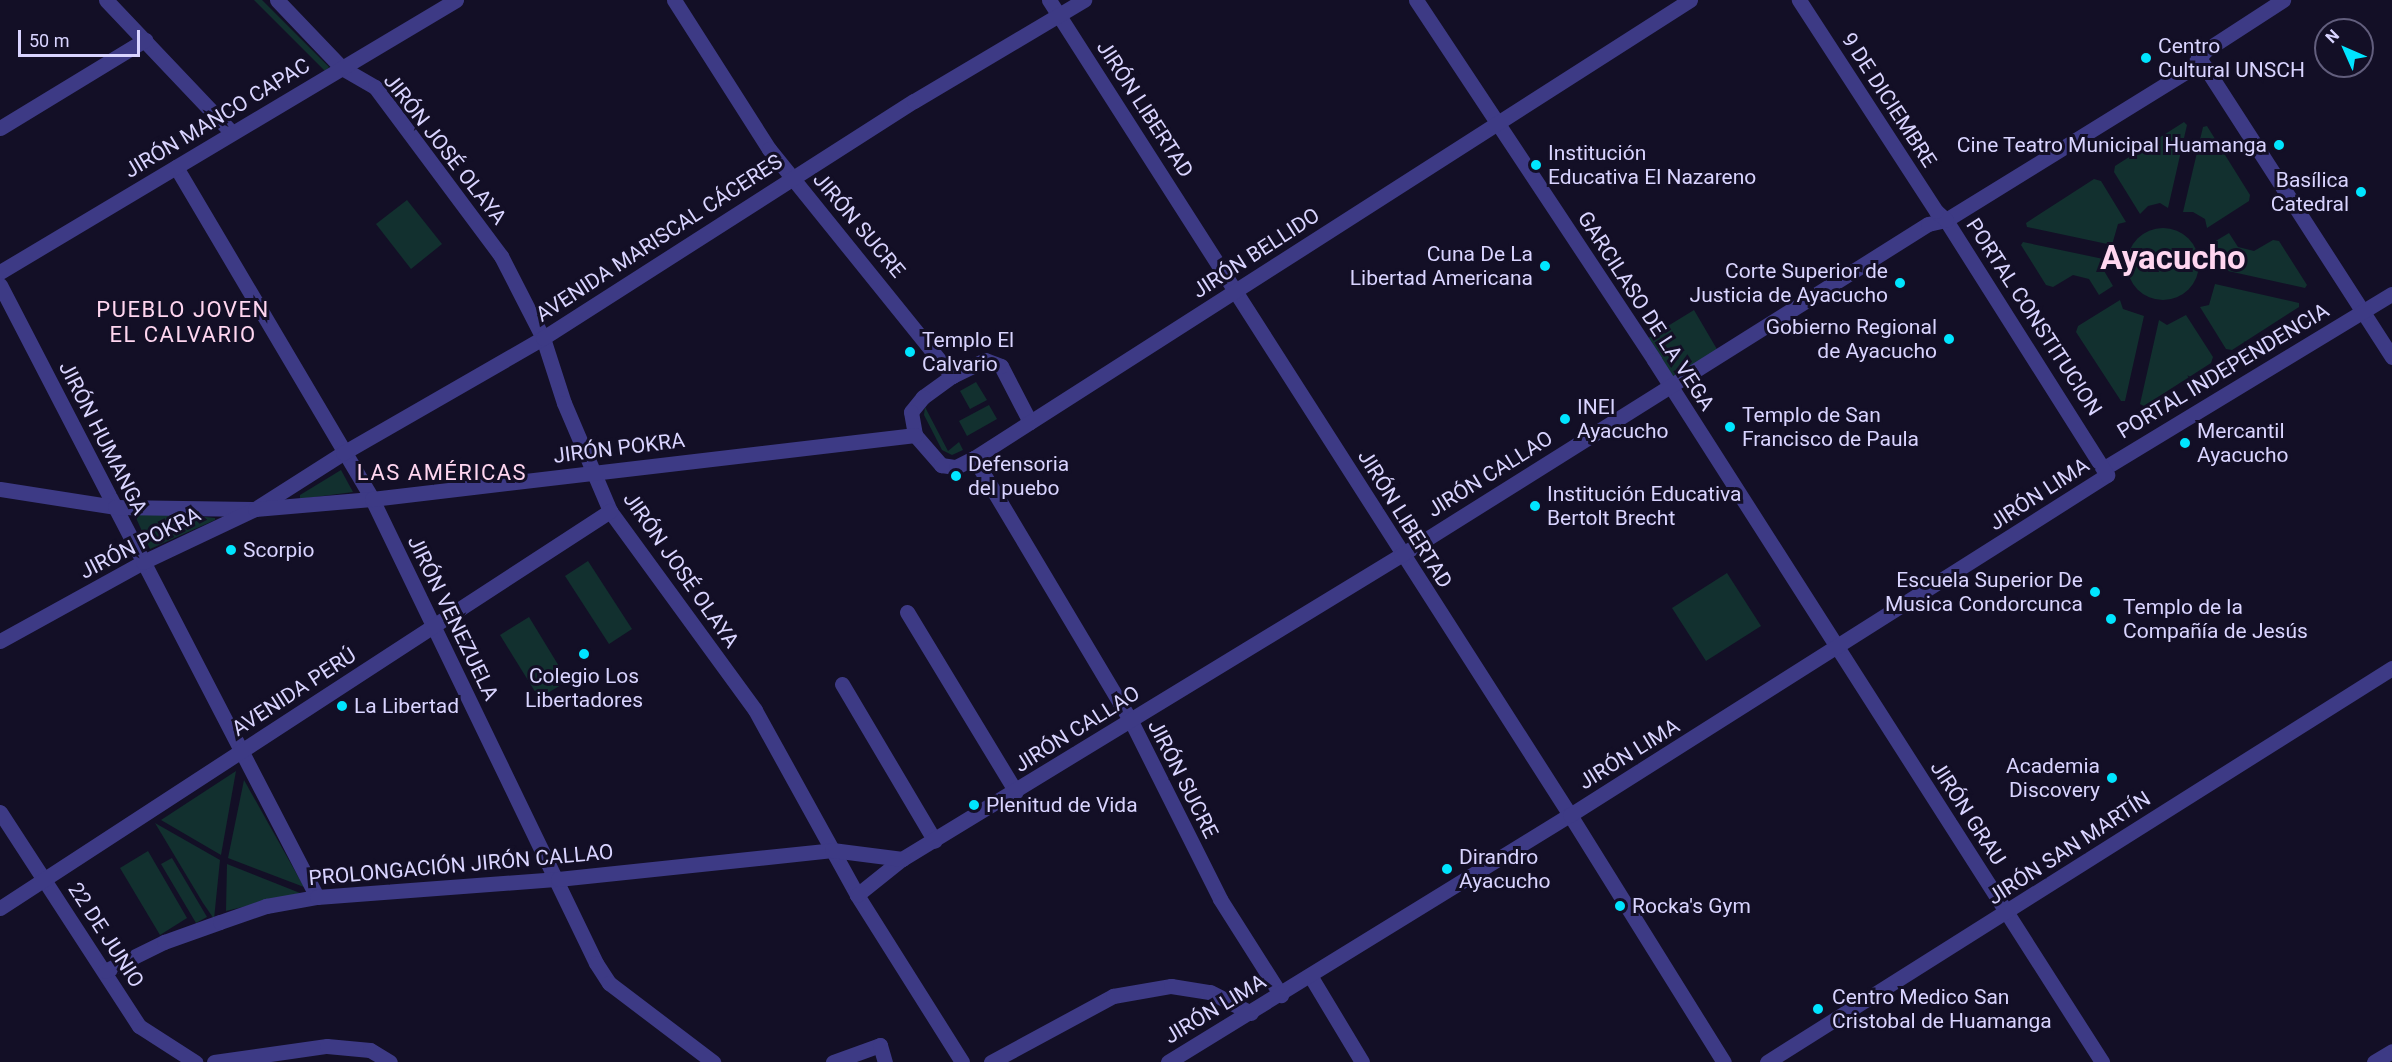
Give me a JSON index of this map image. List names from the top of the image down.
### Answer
{
  "streets": {
    "street": [
      "9 DE DICIEMBRE",
      "JIRÓN LIBERTAD",
      "JIRÓN MANCO CAPAC",
      "JIRÓN JOSÉ OLAYA",
      "JIRÓN SUCRE",
      "AVENIDA MARISCAL CÁCERES",
      "JIRÓN BELLIDO",
      "GARCILASO DE LA VEGA",
      "PORTAL CONSTITUCION",
      "PORTAL INDEPENDENCIA",
      "JIRÓN HUMANGA",
      "JIRÓN POKRA",
      "JIRÓN CALLAO",
      "JIRÓN LIMA",
      "JIRÓN VENEZUELA",
      "AVENIDA PERÚ",
      "JIRÓN GRAU",
      "JIRÓN SAN MARTÍN",
      "PROLONGACIÓN JIRÓN CALLAO",
      "22 DE JUNIO"
    ]
  },
  "crossings": [
    ["9 DE DICIEMBRE", "PORTAL CONSTITUCION"],
    ["9 DE DICIEMBRE", "JIRÓN CALLAO"],
    ["JIRÓN LIBERTAD", "AVENIDA MARISCAL CÁCERES"],
    ["JIRÓN LIBERTAD", "JIRÓN BELLIDO"],
    ["JIRÓN LIBERTAD", "JIRÓN CALLAO"],
    ["JIRÓN LIBERTAD", "JIRÓN LIMA"],
    ["JIRÓN MANCO CAPAC", "JIRÓN JOSÉ OLAYA"],
    ["JIRÓN MANCO CAPAC", "JIRÓN VENEZUELA"],
    ["JIRÓN JOSÉ OLAYA", "AVENIDA MARISCAL CÁCERES"],
    ["JIRÓN JOSÉ OLAYA", "JIRÓN POKRA"],
    ["JIRÓN JOSÉ OLAYA", "JIRÓN CALLAO"],
    ["JIRÓN JOSÉ OLAYA", "AVENIDA PERÚ"],
    ["JIRÓN JOSÉ OLAYA", "PROLONGACIÓN JIRÓN CALLAO"],
    ["JIRÓN SUCRE", "AVENIDA MARISCAL CÁCERES"],
    ["JIRÓN SUCRE", "JIRÓN BELLIDO"],
    ["JIRÓN SUCRE", "JIRÓN POKRA"],
    ["JIRÓN SUCRE", "JIRÓN CALLAO"],
    ["JIRÓN SUCRE", "JIRÓN LIMA"],
    ["AVENIDA MARISCAL CÁCERES", "JIRÓN POKRA"],
    ["AVENIDA MARISCAL CÁCERES", "JIRÓN VENEZUELA"],
    ["JIRÓN BELLIDO", "GARCILASO DE LA VEGA"],
    ["JIRÓN BELLIDO", "JIRÓN POKRA"],
    ["GARCILASO DE LA VEGA", "JIRÓN CALLAO"],
    ["GARCILASO DE LA VEGA", "JIRÓN LIMA"],
    ["GARCILASO DE LA VEGA", "JIRÓN GRAU"],
    ["PORTAL CONSTITUCION", "PORTAL INDEPENDENCIA"],
    ["PORTAL CONSTITUCION", "JIRÓN CALLAO"],
    ["PORTAL CONSTITUCION", "JIRÓN LIMA"],
    ["PORTAL INDEPENDENCIA", "JIRÓN LIMA"],
    ["JIRÓN HUMANGA", "JIRÓN POKRA"],
    ["JIRÓN HUMANGA", "AVENIDA PERÚ"],
    ["JIRÓN HUMANGA", "PROLONGACIÓN JIRÓN CALLAO"],
    ["JIRÓN POKRA", "JIRÓN VENEZUELA"],
    ["JIRÓN LIMA", "JIRÓN GRAU"],
    ["JIRÓN VENEZUELA", "AVENIDA PERÚ"],
    ["JIRÓN VENEZUELA", "PROLONGACIÓN JIRÓN CALLAO"],
    ["AVENIDA PERÚ", "22 DE JUNIO"],
    ["JIRÓN GRAU", "JIRÓN SAN MARTÍN"],
    ["PROLONGACIÓN JIRÓN CALLAO", "22 DE JUNIO"]
  ],
  "districts": ["Ayacucho", "PUEBLO JOVEN EL CALVARIO", "LAS AMÉRICAS"],
  "places": [
    "Centro Cultural UNSCH",
    "Cine Teatro Municipal Huamanga",
    "Institución Educativa El Nazareno",
    "Basílica Catedral",
    "Cuna De La Libertad Americana",
    "Corte Superior de Justicia de Ayacucho",
    "Gobierno Regional de Ayacucho",
    "Templo El Calvario",
    "INEI Ayacucho",
    "Templo de San Francisco de Paula",
    "Mercantil Ayacucho",
    "Defensoria del puebo",
    "Institución Educativa Bertolt Brecht",
    "Scorpio",
    "Escuela Superior De Musica Condorcunca",
    "Templo de la Compañía de Jesús",
    "Colegio Los Libertadores",
    "La Libertad",
    "Academia Discovery",
    "Plenitud de Vida",
    "Dirandro Ayacucho",
    "Rocka's Gym",
    "Centro Medico San Cristobal de Huamanga"
  ],
  "scale_bar": "50 m",
  "north": "top left"
}
